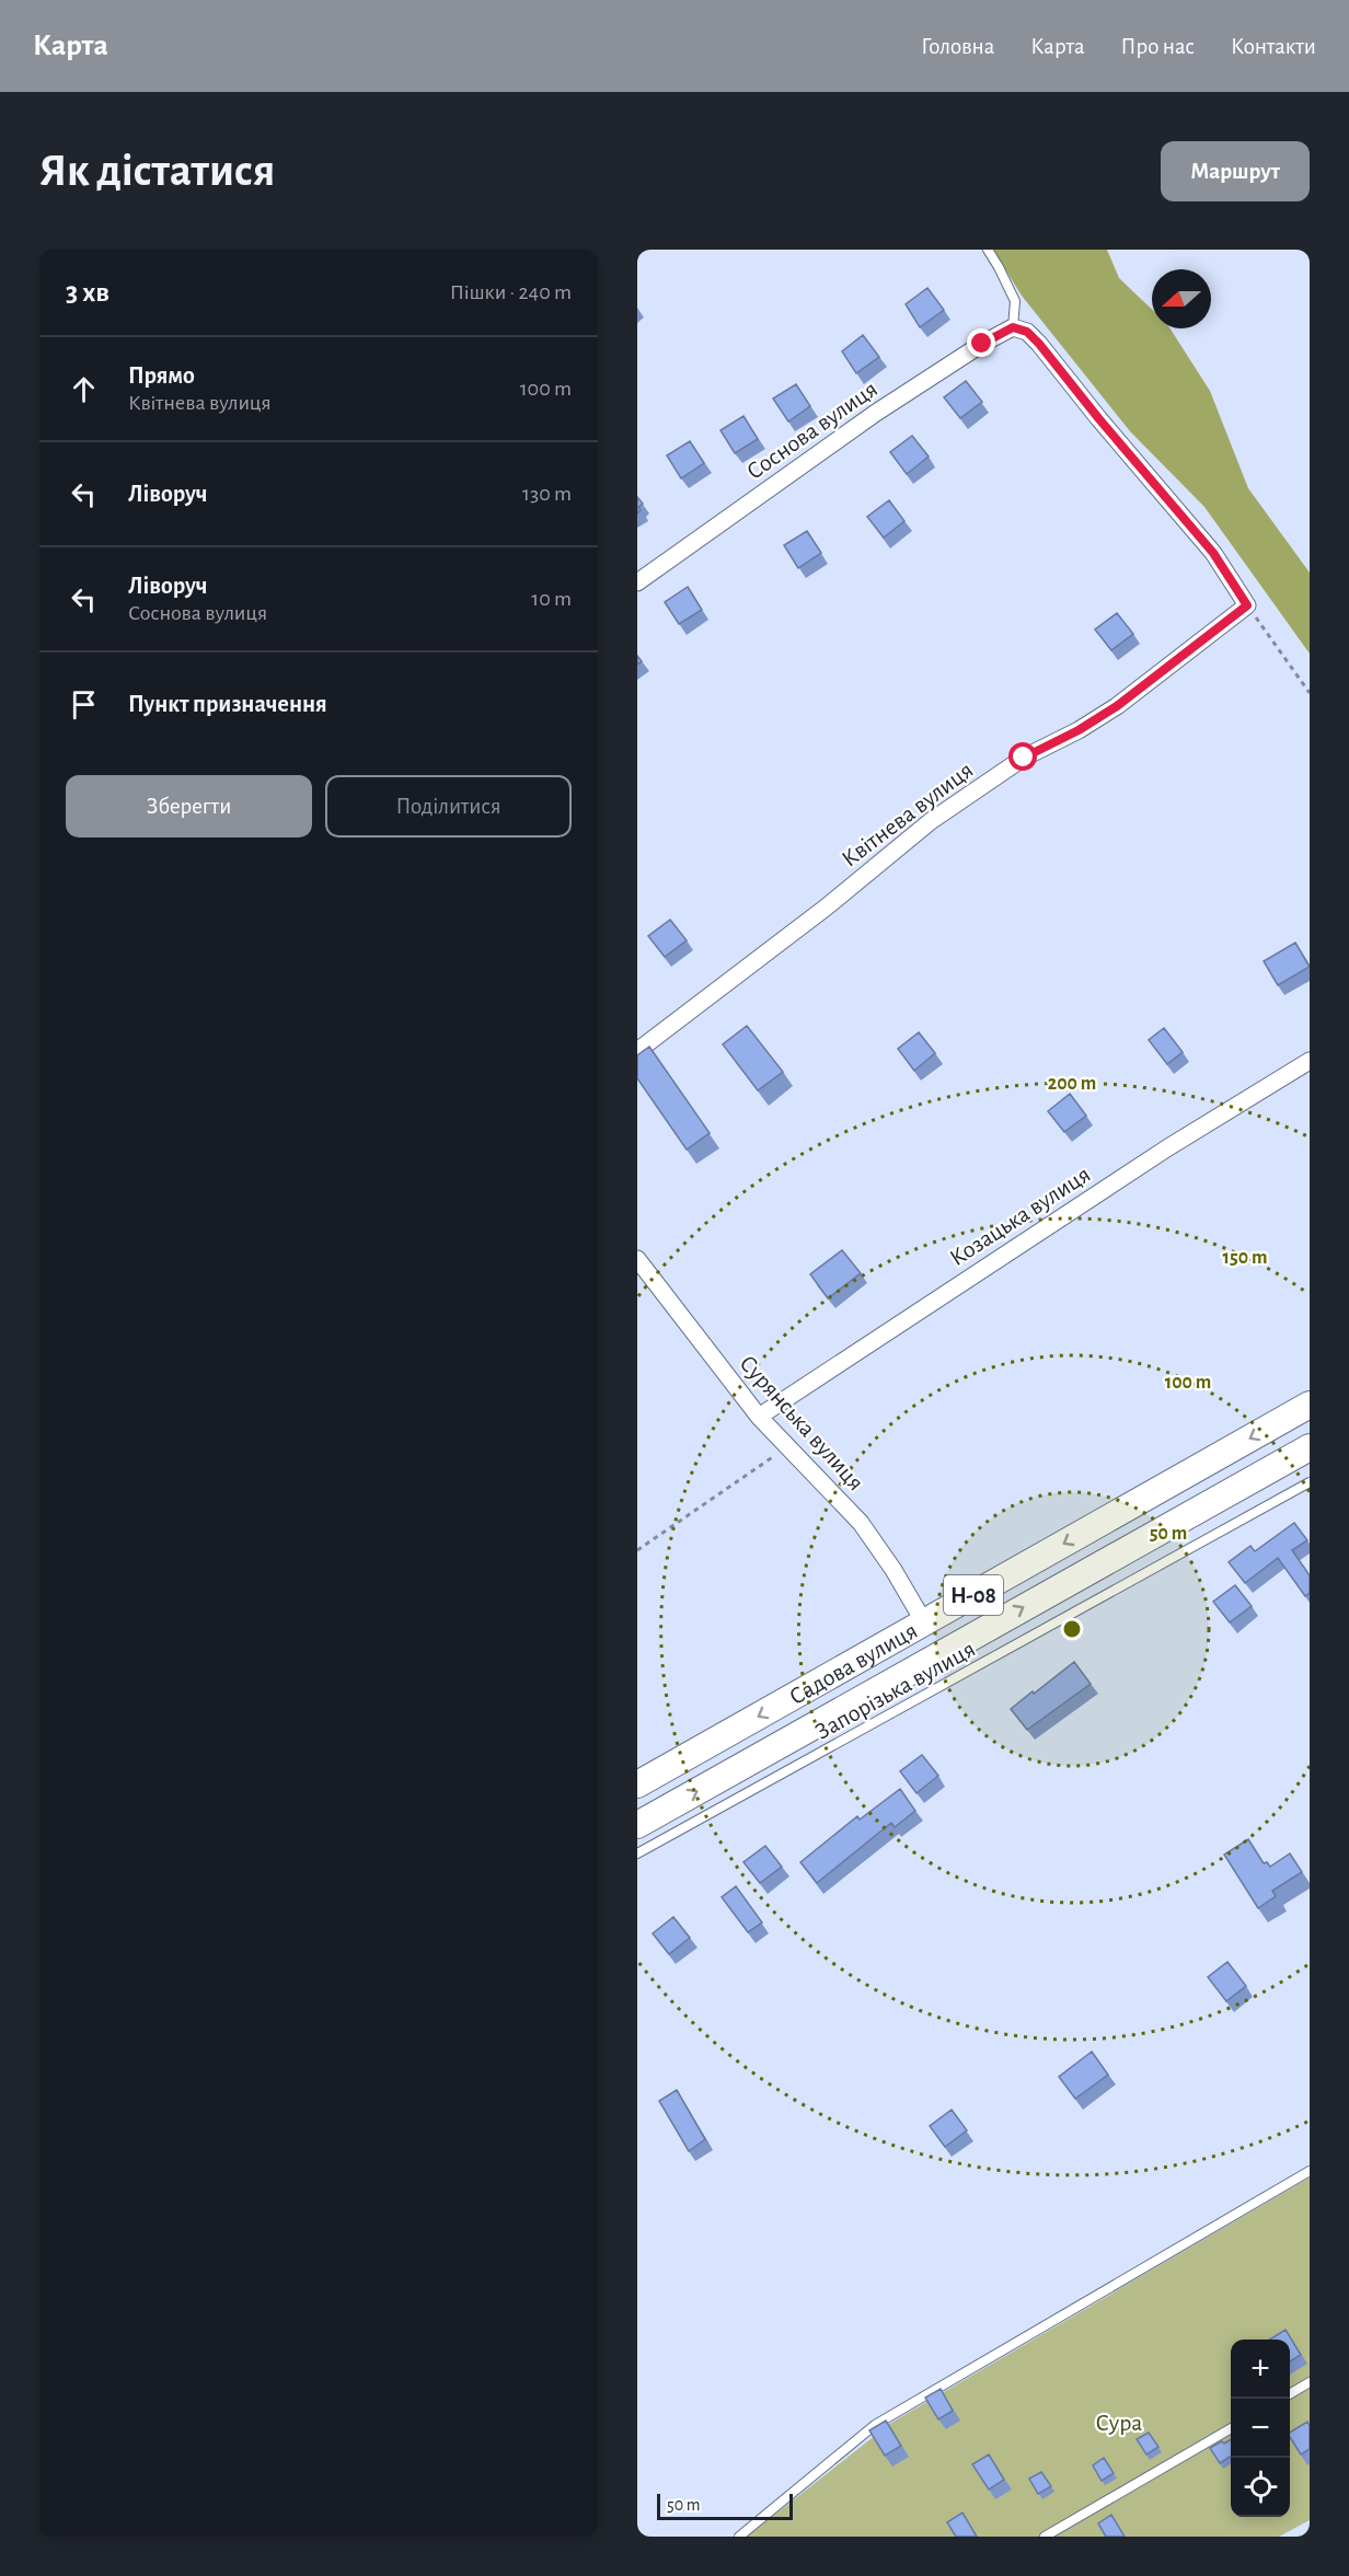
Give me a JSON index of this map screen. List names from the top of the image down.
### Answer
{
  "streets": {
    "main road": ["Н-08", "Садова вулиця"],
    "street": [
      "Соснова вулиця",
      "Квітнева вулиця",
      "Козацька вулиця",
      "Сурянська вулиця"
    ],
    "lane": ["Запорізька вулиця"]
  },
  "crossings": [
    ["Козацька вулиця", "Сурянська вулиця"],
    ["Сурянська вулиця", "Садова вулиця"]
  ],
  "parks": ["Сура"],
  "scale_bar": "50 m",
  "north": "left",
  "page": {
    "header": "Карта",
    "nav": [
      "Головна",
      "Карта",
      "Про нас",
      "Контакти"
    ],
    "buttons": [
      "Маршрут",
      ["Зберегти", "Поділитися"]
    ],
    "title": "Як дістатися",
    "heading": ["3 хв", "Пішки · 240 m"],
    "list": [
      ["Прямо", "Квітнева вулиця", "100 m"],
      ["Ліворуч", "130 m"],
      ["Ліворуч", "Соснова вулиця", "10 m"],
      "Пункт призначення"
    ],
    "map_buttons": ["+", "−"],
    "scale": "50 m"
  },
  "rings": [
    "200 m",
    "150 m",
    "100 m",
    "50 m"
  ]
}
